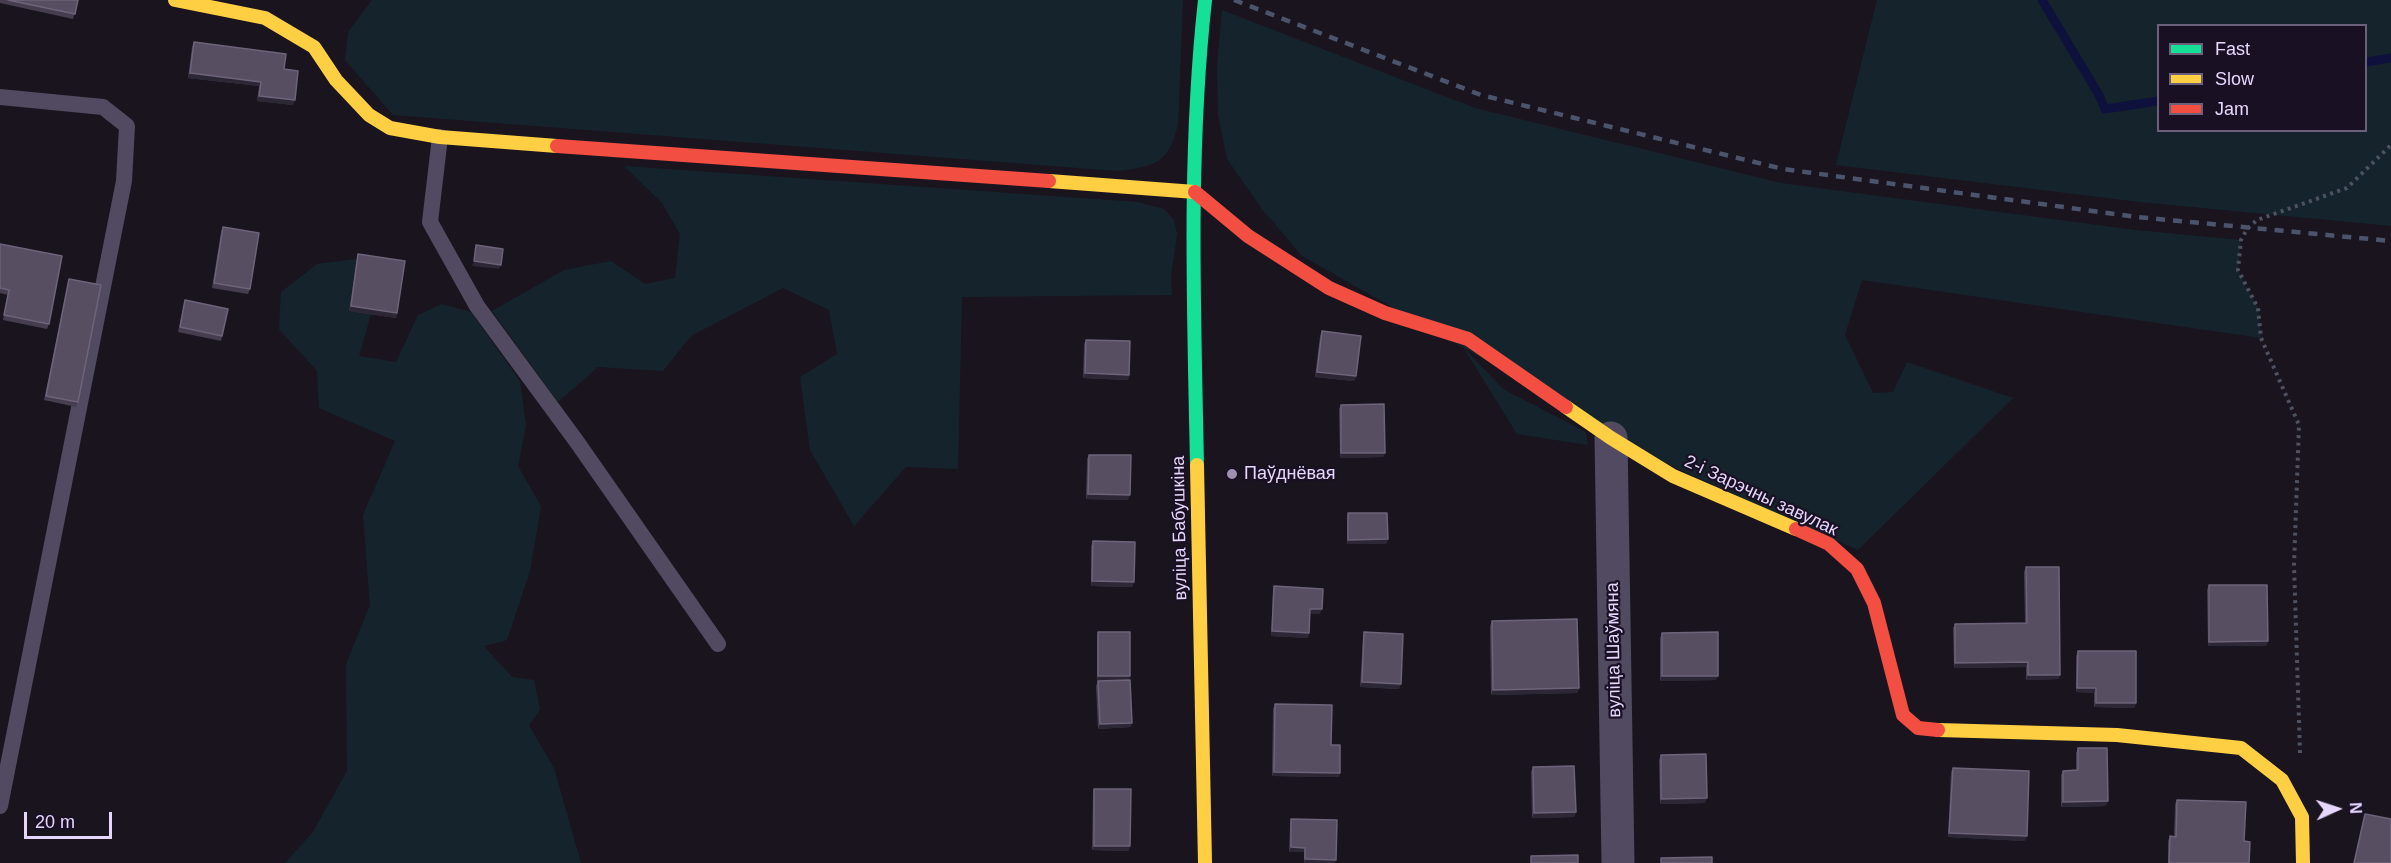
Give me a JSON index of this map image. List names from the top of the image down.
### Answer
{
  "streets": {
    "street": ["2-і Зарэчны завулак", "вуліца Бабушкіна", "вуліца Шаўмяна"]
  },
  "crossings": [
    ["2-і Зарэчны завулак", "вуліца Бабушкіна"],
    ["2-і Зарэчны завулак", "вуліца Шаўмяна"]
  ],
  "places": ["Паўднёвая"],
  "legend": ["Fast", "Slow", "Jam"],
  "scale_bar": "20 m",
  "north": "right"
}
